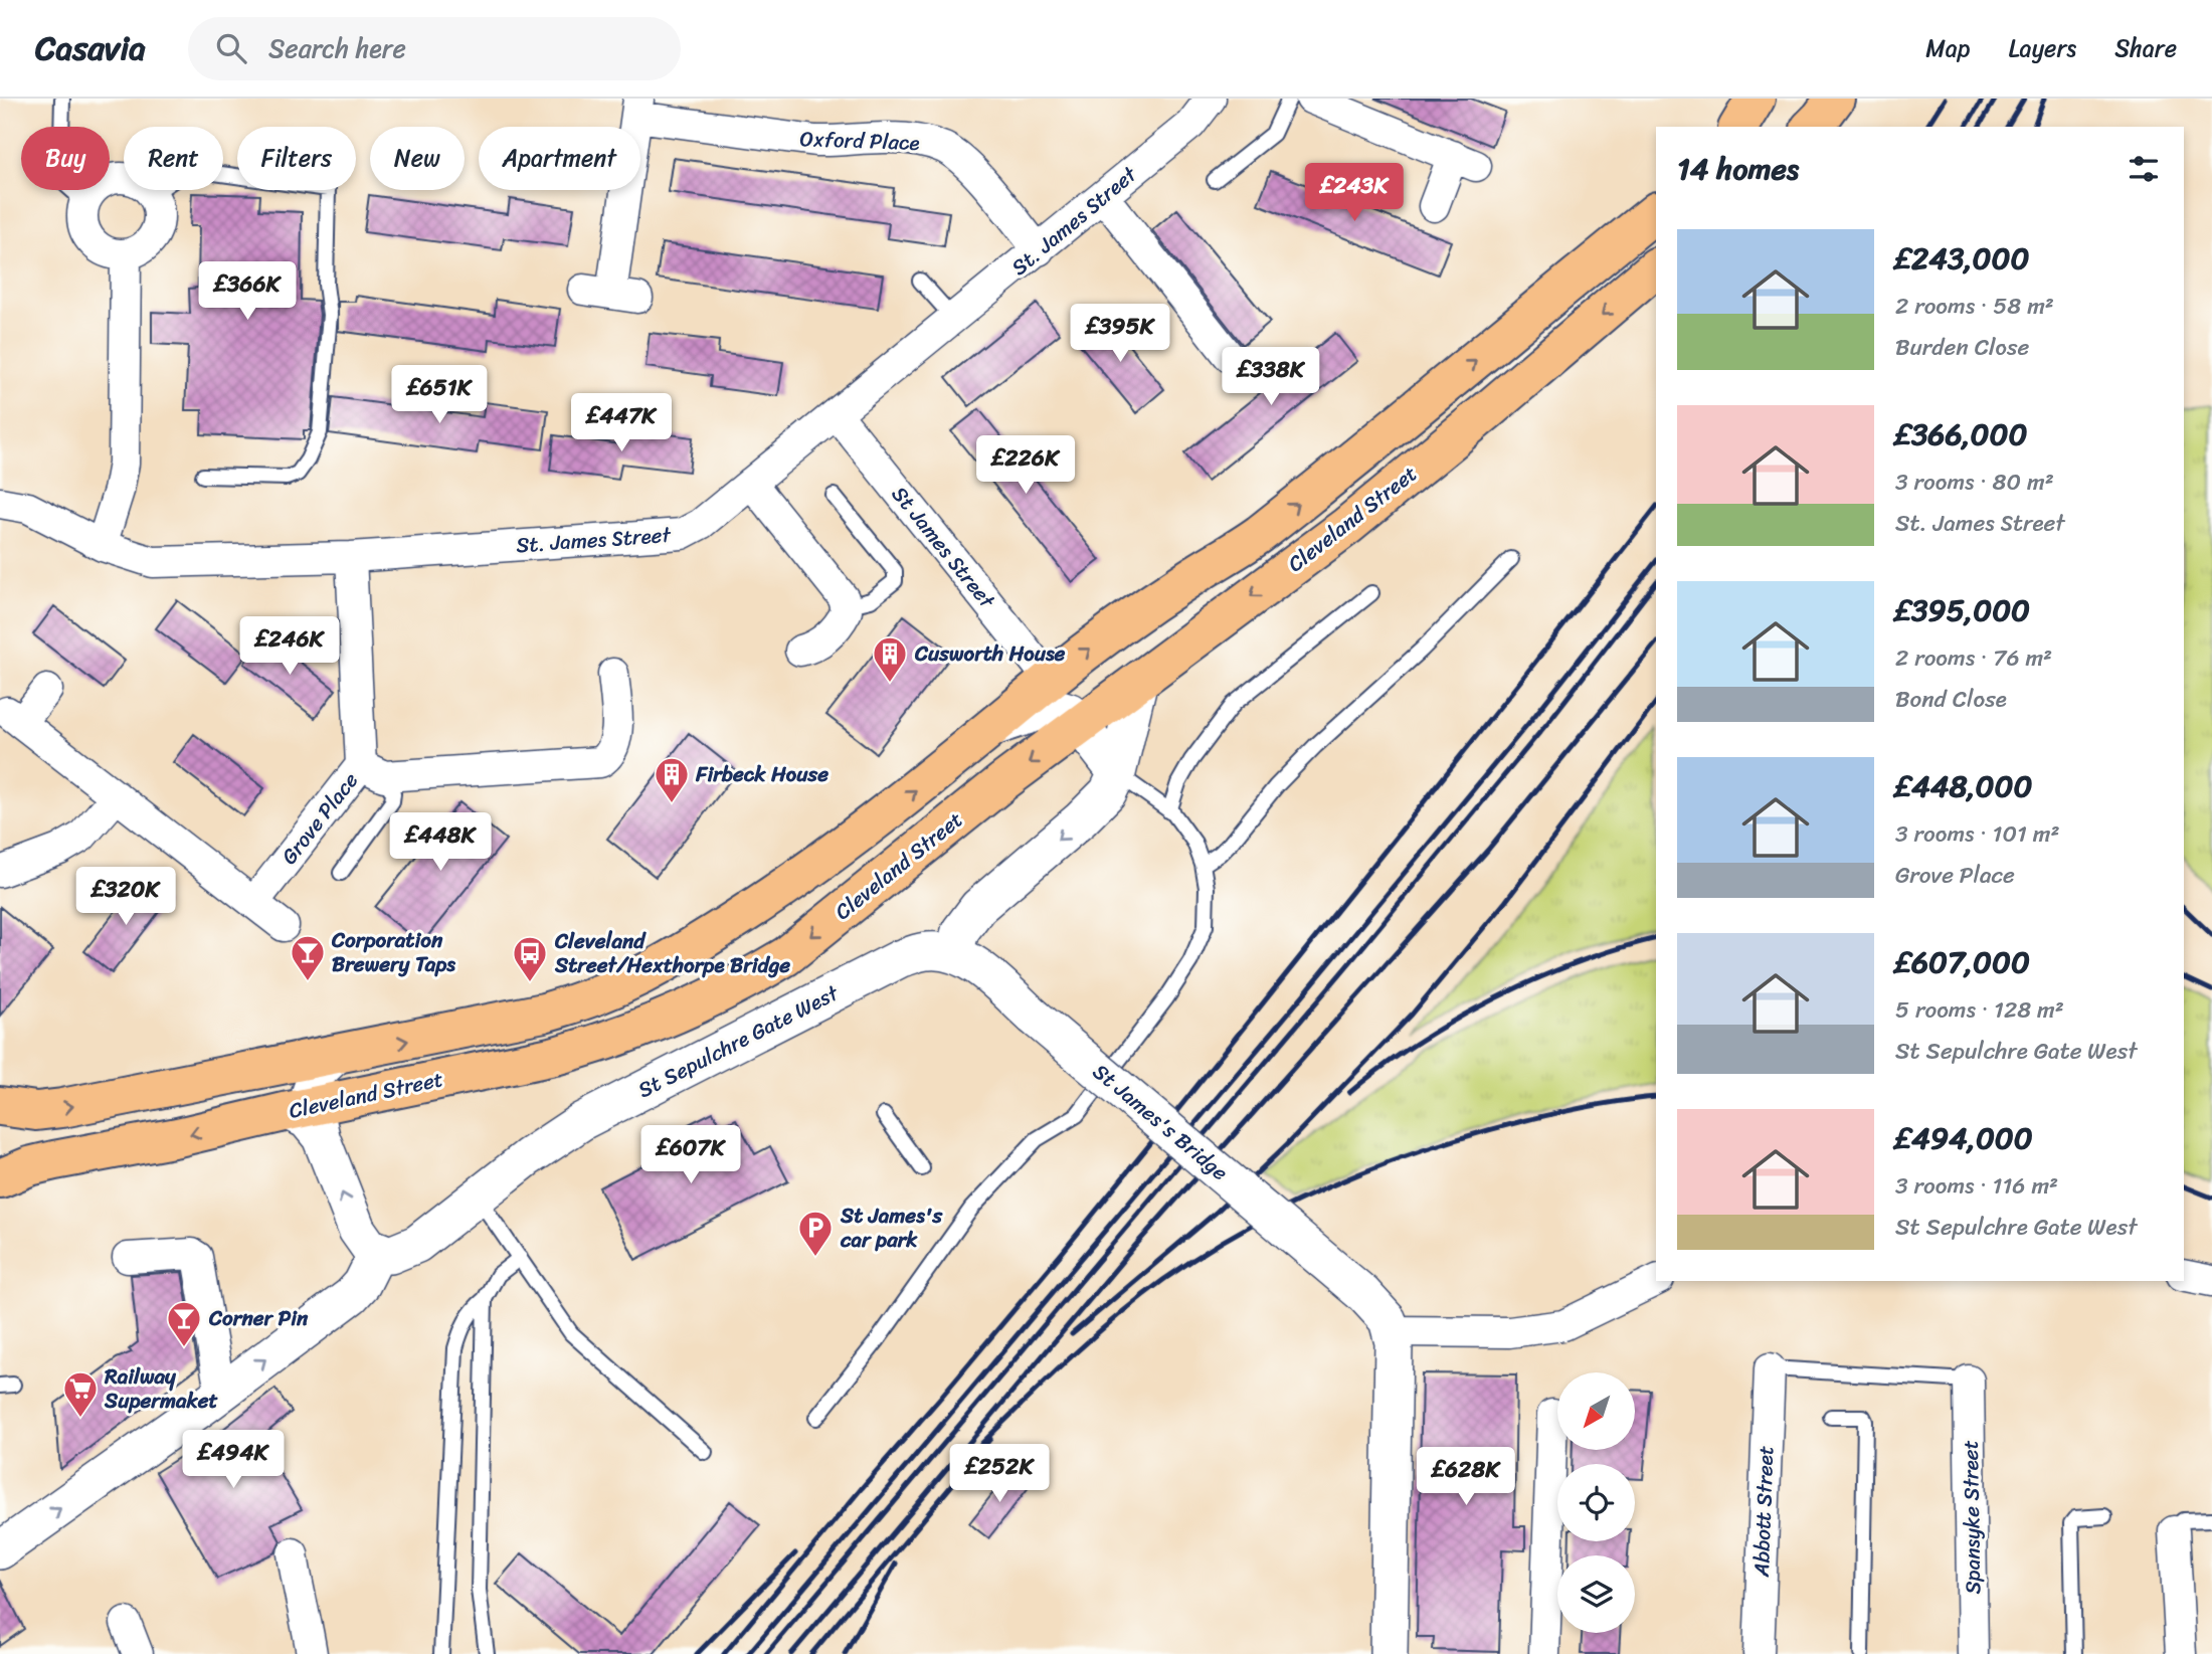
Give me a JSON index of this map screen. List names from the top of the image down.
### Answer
{
  "streets": {
    "highway": ["Cleveland Street"],
    "street": [
      "Oxford Place",
      "St. James Street",
      "St James Street",
      "Grove Place",
      "St Sepulchre Gate West",
      "St James's Bridge",
      "Abbott Street",
      "Spansyke Street"
    ]
  },
  "crossings": [
    ["Oxford Place", "St. James Street"],
    ["St. James Street", "St James Street"],
    ["St. James Street", "Grove Place"],
    ["St Sepulchre Gate West", "St James's Bridge"]
  ],
  "places": {
    "building": ["Cusworth House", "Firbeck House"],
    "bar": ["Corporation Brewery Taps", "Corner Pin"],
    "bus stop": ["Cleveland Street/Hexthorpe Bridge"],
    "parking": ["St James's car park"],
    "supermarket": ["Railway Supermaket"]
  },
  "north": "bottom left",
  "page": {
    "header": "Casavia",
    "search": "Search here",
    "nav": ["Map", "Layers", "Share"],
    "chip": [
      "Buy",
      "Rent",
      "Filters",
      "New",
      "Apartment"
    ],
    "heading": "14 homes",
    "price": [
      "£243K",
      "£366K",
      "£395K",
      "£338K",
      "£651K",
      "£447K",
      "£226K",
      "£246K",
      "£448K",
      "£320K",
      "£607K",
      "£494K",
      "£252K",
      "£628K"
    ],
    "list": [
      {
        "name": "£243,000",
        "note": "2 rooms · 58 m² · Burden Close"
      },
      {
        "name": "£366,000",
        "note": "3 rooms · 80 m² · St. James Street"
      },
      {
        "name": "£395,000",
        "note": "2 rooms · 76 m² · Bond Close"
      },
      {
        "name": "£448,000",
        "note": "3 rooms · 101 m² · Grove Place"
      },
      {
        "name": "£607,000",
        "note": "5 rooms · 128 m² · St Sepulchre Gate West"
      },
      {
        "name": "£494,000",
        "note": "3 rooms · 116 m² · St Sepulchre Gate West"
      }
    ]
  }
}
